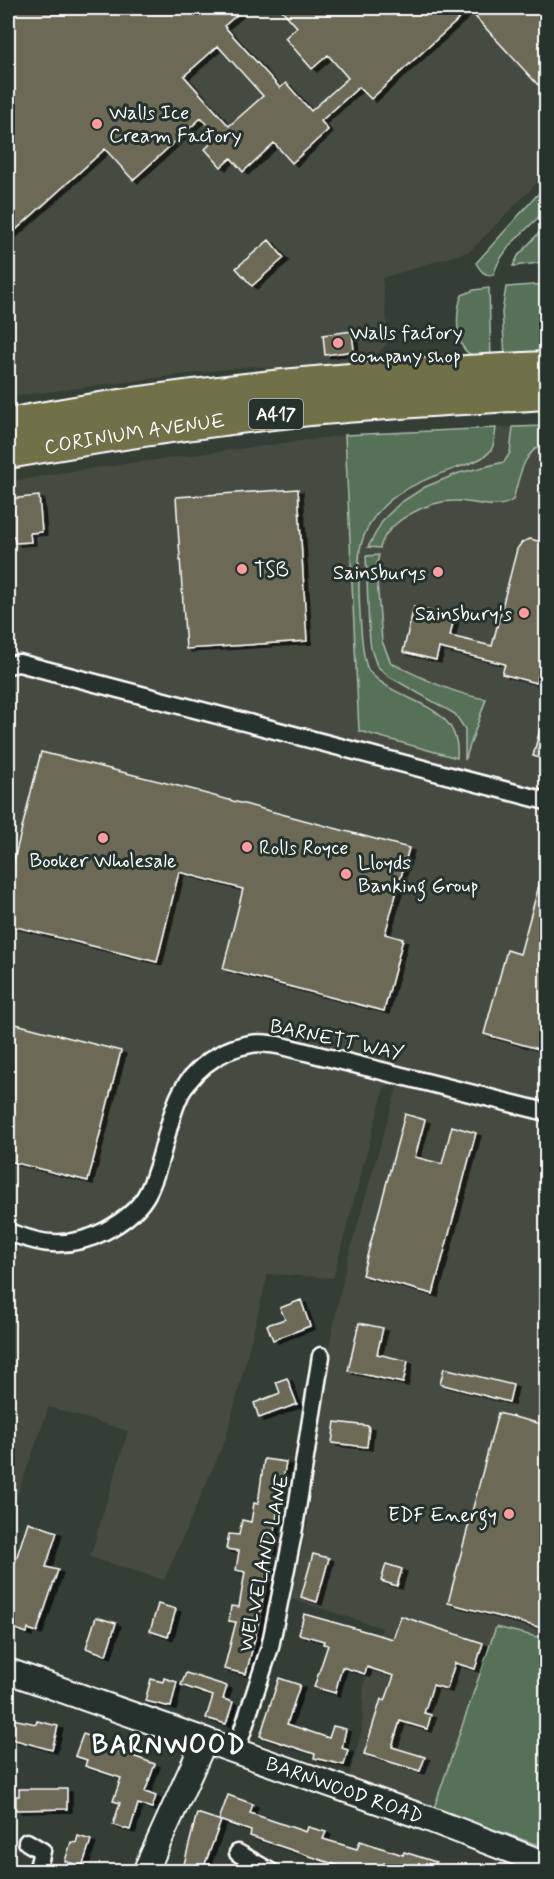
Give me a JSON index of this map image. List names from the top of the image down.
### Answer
{
  "streets": {
    "highway": ["A417", "CORINIUM AVENUE"],
    "street": ["BARNETT WAY", "WELVELAND LANE", "BARNWOOD ROAD"]
  },
  "crossings": [
    ["WELVELAND LANE", "BARNWOOD ROAD"]
  ],
  "districts": ["BARNWOOD"],
  "places": [
    "Walls Ice Cream Factory",
    "Walls factory company shop",
    "TSB",
    "Sainsburys",
    "Sainsbury's",
    "Booker Wholesale",
    "Rolls Royce",
    "Lloyds Banking Group",
    "EDF Energy"
  ]
}
